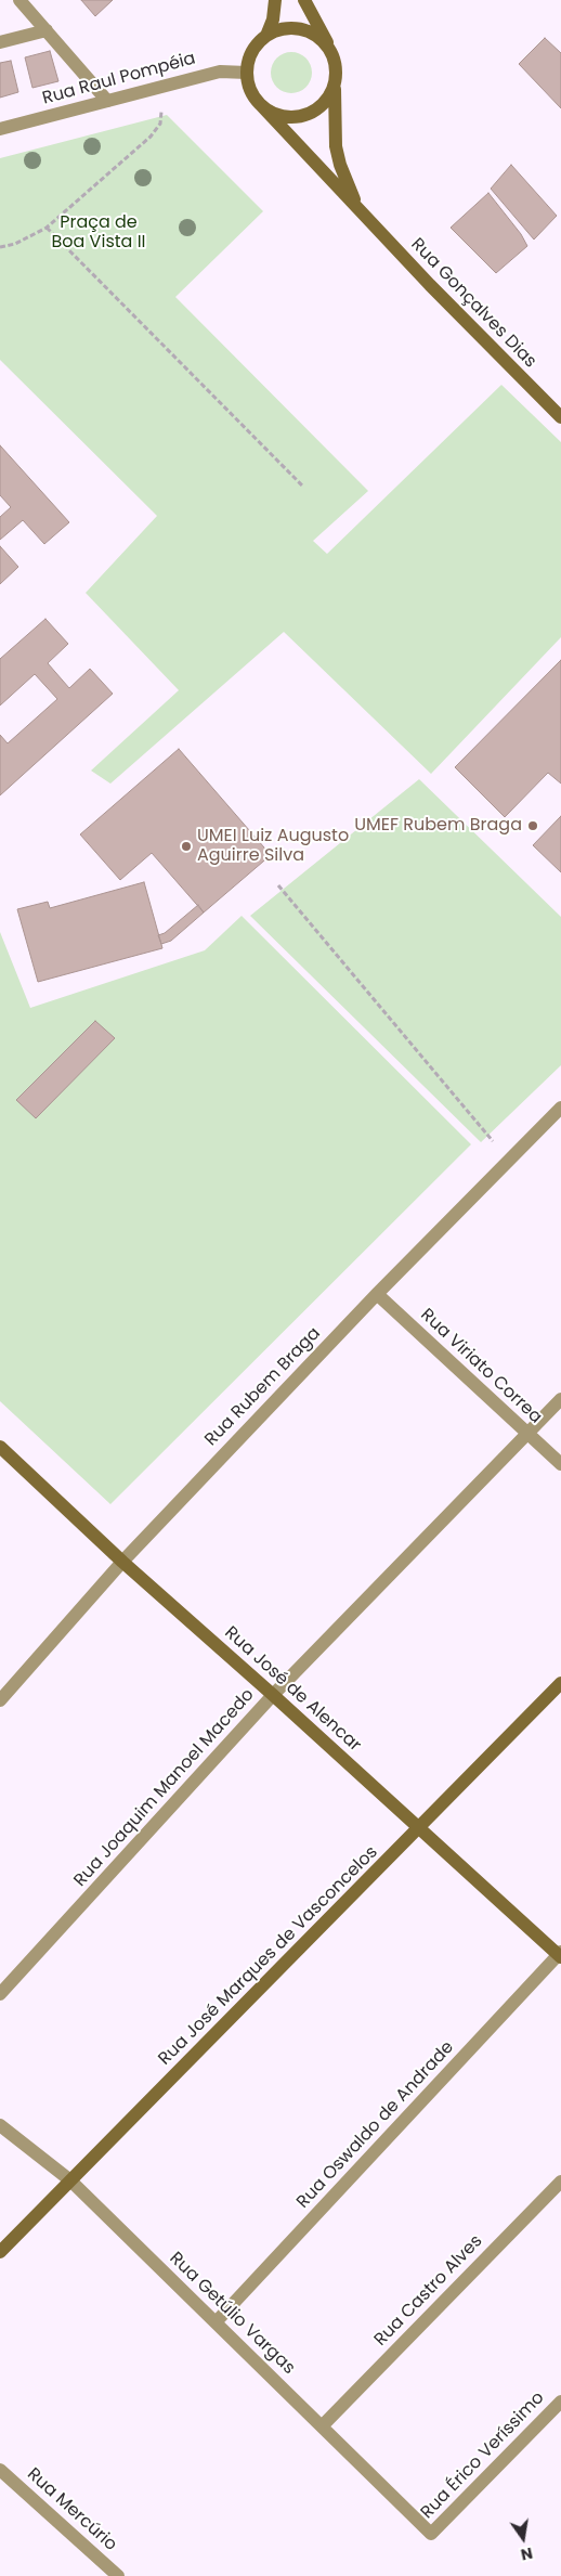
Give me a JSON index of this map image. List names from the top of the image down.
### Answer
{
  "streets": {
    "street": [
      "Rua Raul Pompéia",
      "Rua Gonçalves Dias",
      "Rua Viriato Correa",
      "Rua Rubem Braga",
      "Rua José de Alencar",
      "Rua Joaquim Manoel Macedo",
      "Rua José Marques de Vasconcelos",
      "Rua Oswaldo de Andrade",
      "Rua Castro Alves",
      "Rua Getúlio Vargas",
      "Rua Érico Veríssimo",
      "Rua Mercúrio"
    ]
  },
  "crossings": [
    ["Rua Raul Pompéia", "Rua Gonçalves Dias"],
    ["Rua Viriato Correa", "Rua Rubem Braga"],
    ["Rua Viriato Correa", "Rua Joaquim Manoel Macedo"],
    ["Rua Rubem Braga", "Rua José de Alencar"],
    ["Rua José de Alencar", "Rua Joaquim Manoel Macedo"],
    ["Rua José de Alencar", "Rua José Marques de Vasconcelos"],
    ["Rua José de Alencar", "Rua Oswaldo de Andrade"],
    ["Rua José Marques de Vasconcelos", "Rua Getúlio Vargas"],
    ["Rua Oswaldo de Andrade", "Rua Getúlio Vargas"],
    ["Rua Castro Alves", "Rua Getúlio Vargas"],
    ["Rua Getúlio Vargas", "Rua Érico Veríssimo"]
  ],
  "parks": ["Praça de Boa Vista II"],
  "places": ["UMEF Rubem Braga", "UMEI Luiz Augusto Aguirre Silva"],
  "north": "bottom"
}
